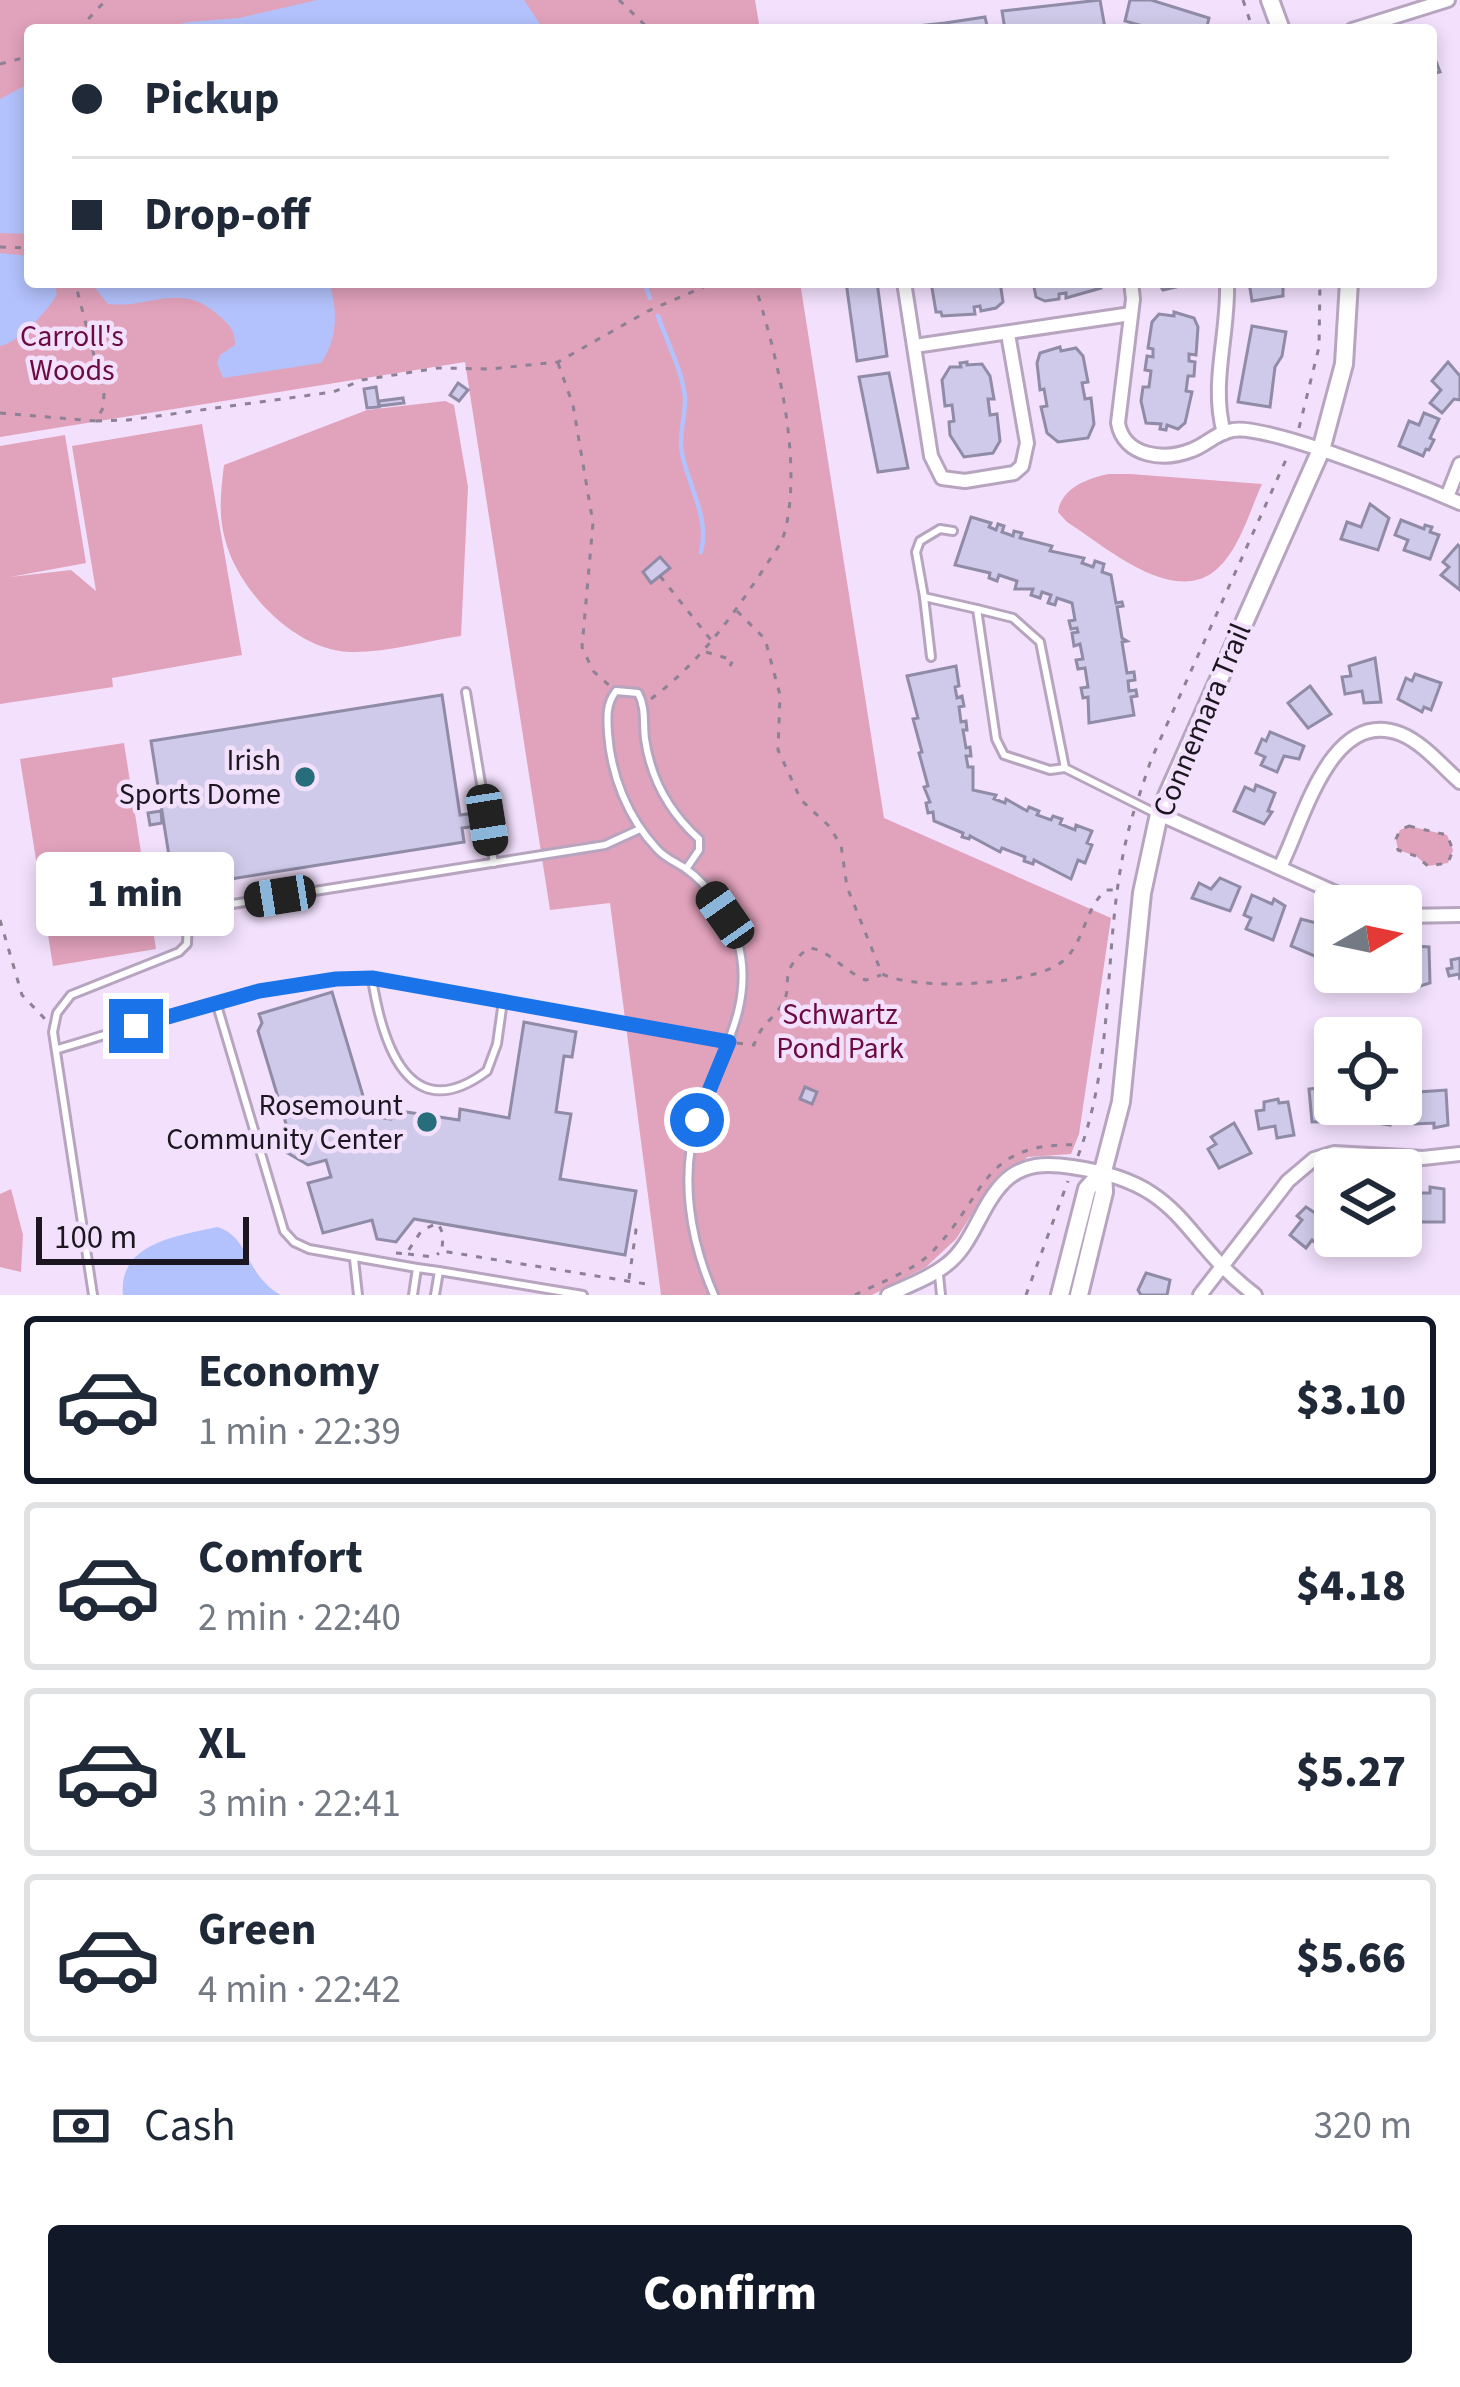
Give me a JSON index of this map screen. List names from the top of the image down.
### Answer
{
  "streets": {
    "street": ["Connemara Trail"]
  },
  "parks": ["Carroll's Woods", "Schwartz Pond Park"],
  "places": ["Irish Sports Dome", "Rosemount Community Center"],
  "scale_bar": "100 m",
  "north": "right",
  "page": {
    "banner": ["Pickup", "Drop-off"],
    "bubble": "1 min",
    "scale": "100 m",
    "list": [
      {
        "name": "Economy",
        "note": "1 min · 22:39",
        "value": "$3.10"
      },
      {
        "name": "Comfort",
        "note": "2 min · 22:40",
        "value": "$4.18"
      },
      {
        "name": "XL",
        "note": "3 min · 22:41",
        "value": "$5.27"
      },
      {
        "name": "Green",
        "note": "4 min · 22:42",
        "value": "$5.66"
      }
    ],
    "pay": ["Cash", "320 m"],
    "buttons": "Confirm"
  }
}
